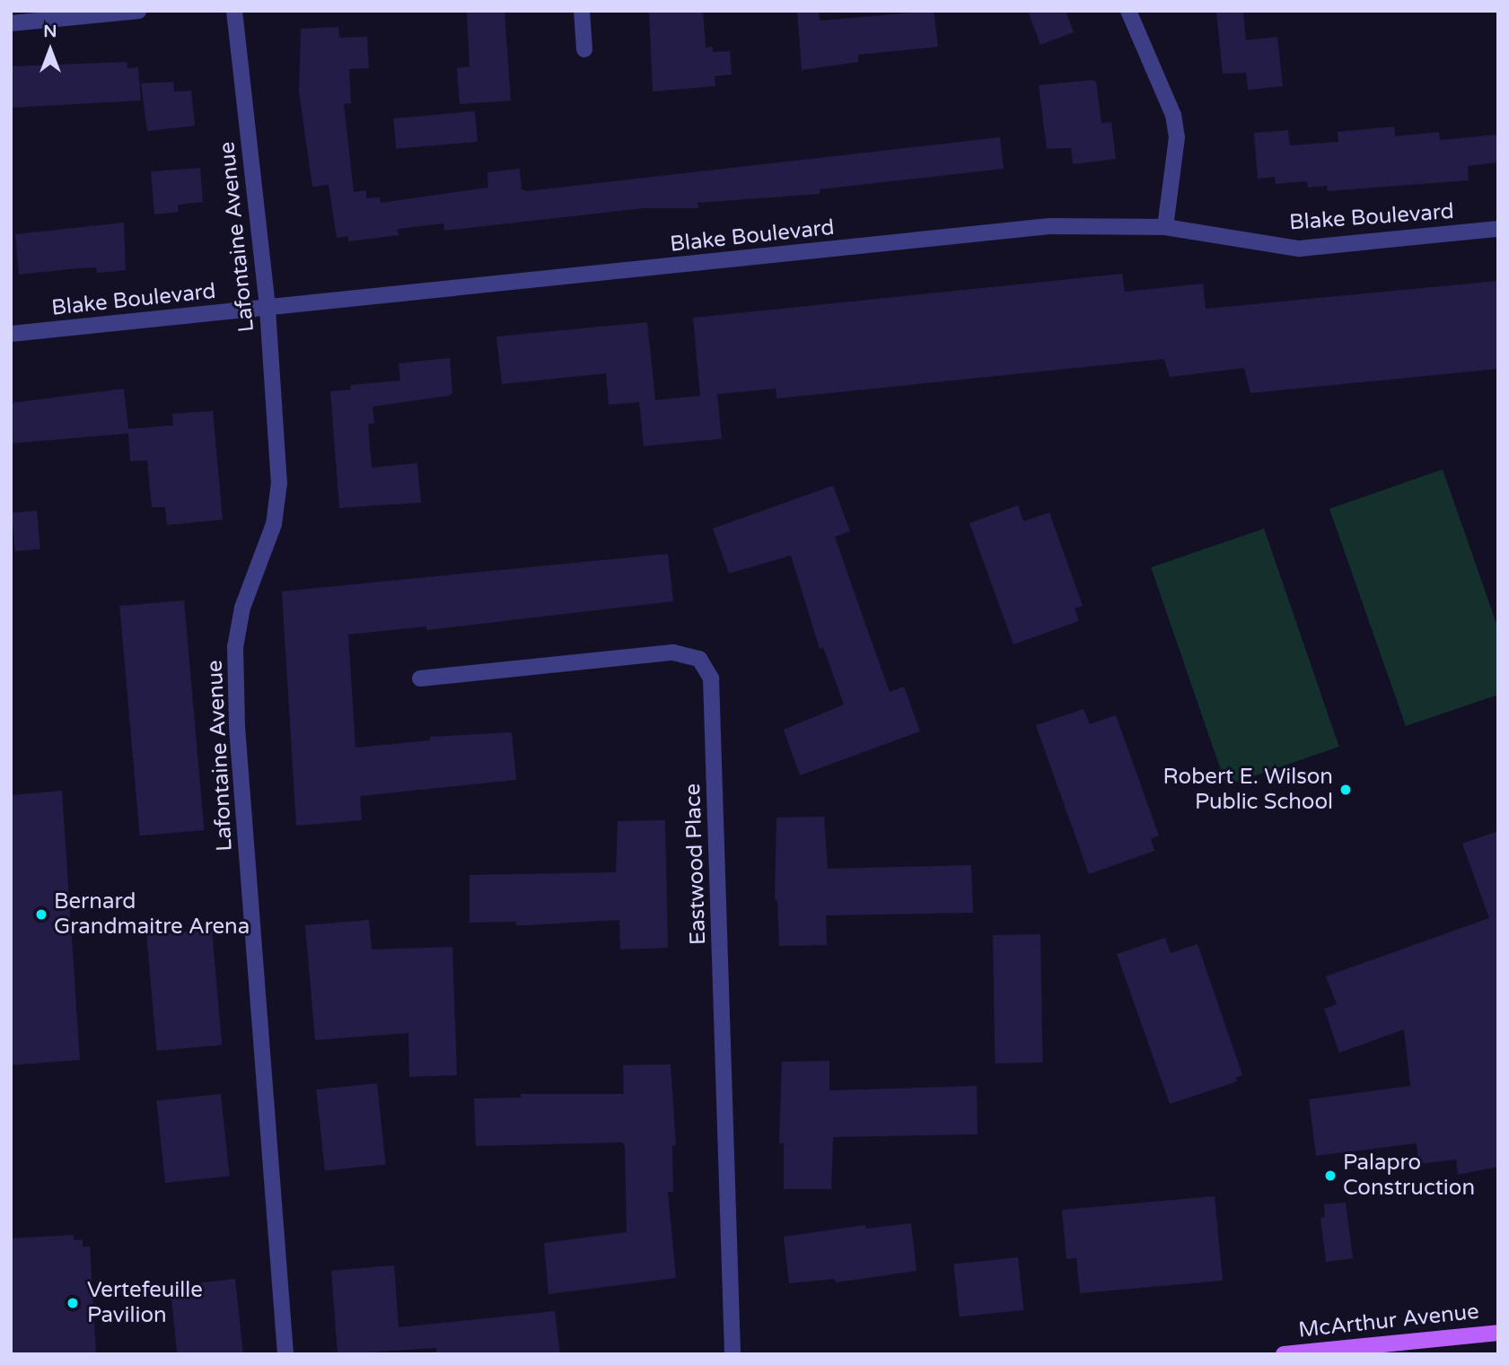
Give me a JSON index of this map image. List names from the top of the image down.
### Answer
{
  "streets": {
    "main road": ["McArthur Avenue"],
    "street": ["Blake Boulevard", "Lafontaine Avenue", "Eastwood Place"]
  },
  "crossings": [
    ["Blake Boulevard", "Lafontaine Avenue"]
  ],
  "places": [
    "Robert E. Wilson Public School",
    "Bernard Grandmaitre Arena",
    "Palapro Construction",
    "Vertefeuille Pavilion"
  ],
  "north": "top"
}
